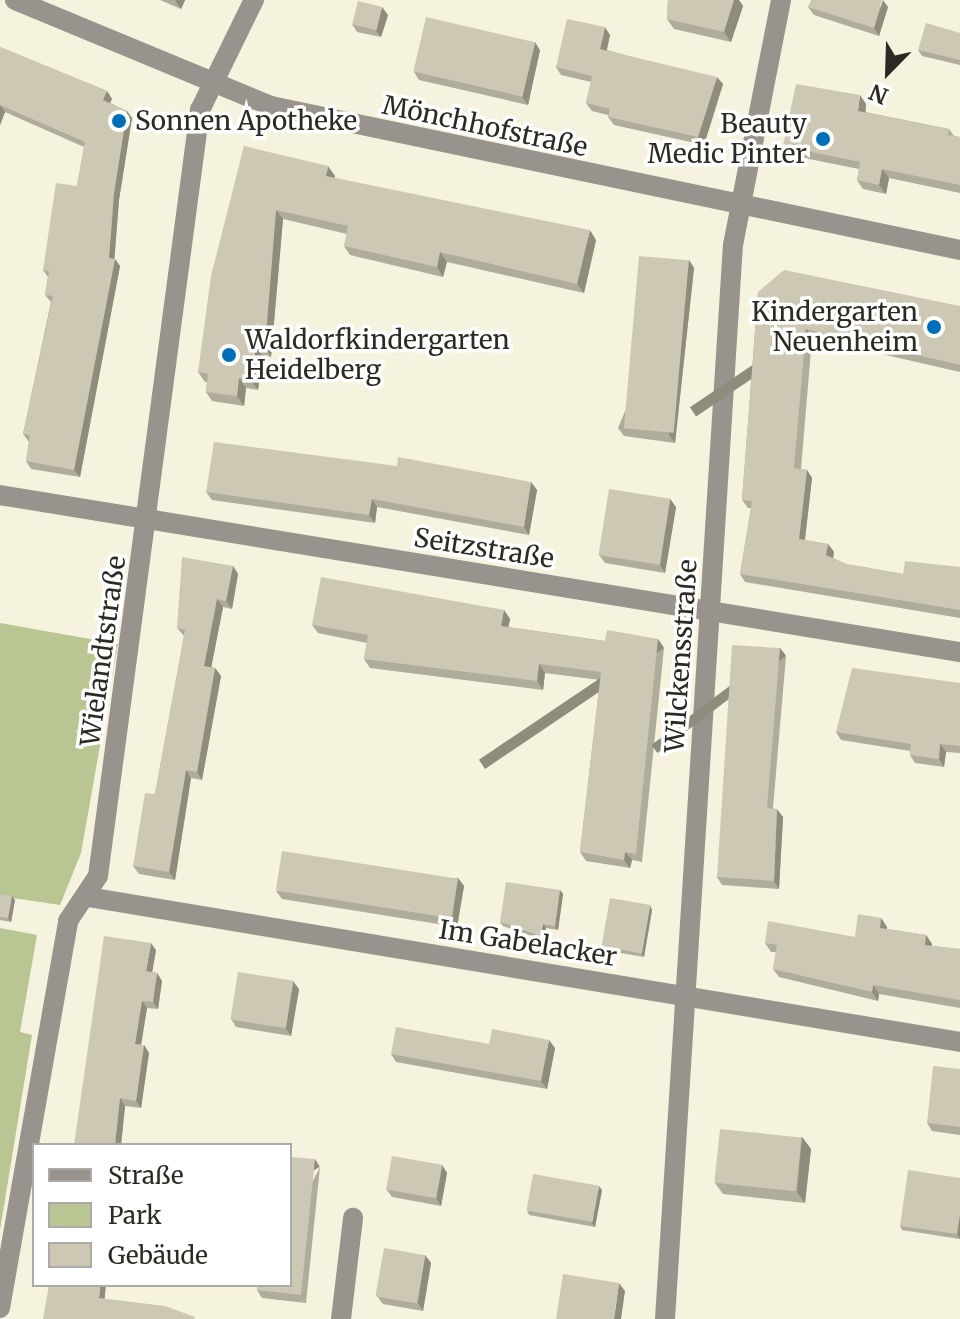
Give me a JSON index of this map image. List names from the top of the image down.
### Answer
{
  "streets": {
    "street": [
      "Mönchhofstraße",
      "Seitzstraße",
      "Wielandtstraße",
      "Wilckensstraße",
      "Im Gabelacker"
    ]
  },
  "crossings": [
    ["Mönchhofstraße", "Wielandtstraße"],
    ["Mönchhofstraße", "Wilckensstraße"],
    ["Seitzstraße", "Wielandtstraße"],
    ["Seitzstraße", "Wilckensstraße"],
    ["Wielandtstraße", "Im Gabelacker"],
    ["Wilckensstraße", "Im Gabelacker"]
  ],
  "places": [
    "Sonnen Apotheke",
    "Beauty Medic Pinter",
    "Kindergarten Neuenheim",
    "Waldorfkindergarten Heidelberg"
  ],
  "legend": ["Straße", "Park", "Gebäude"],
  "north": "bottom left"
}
